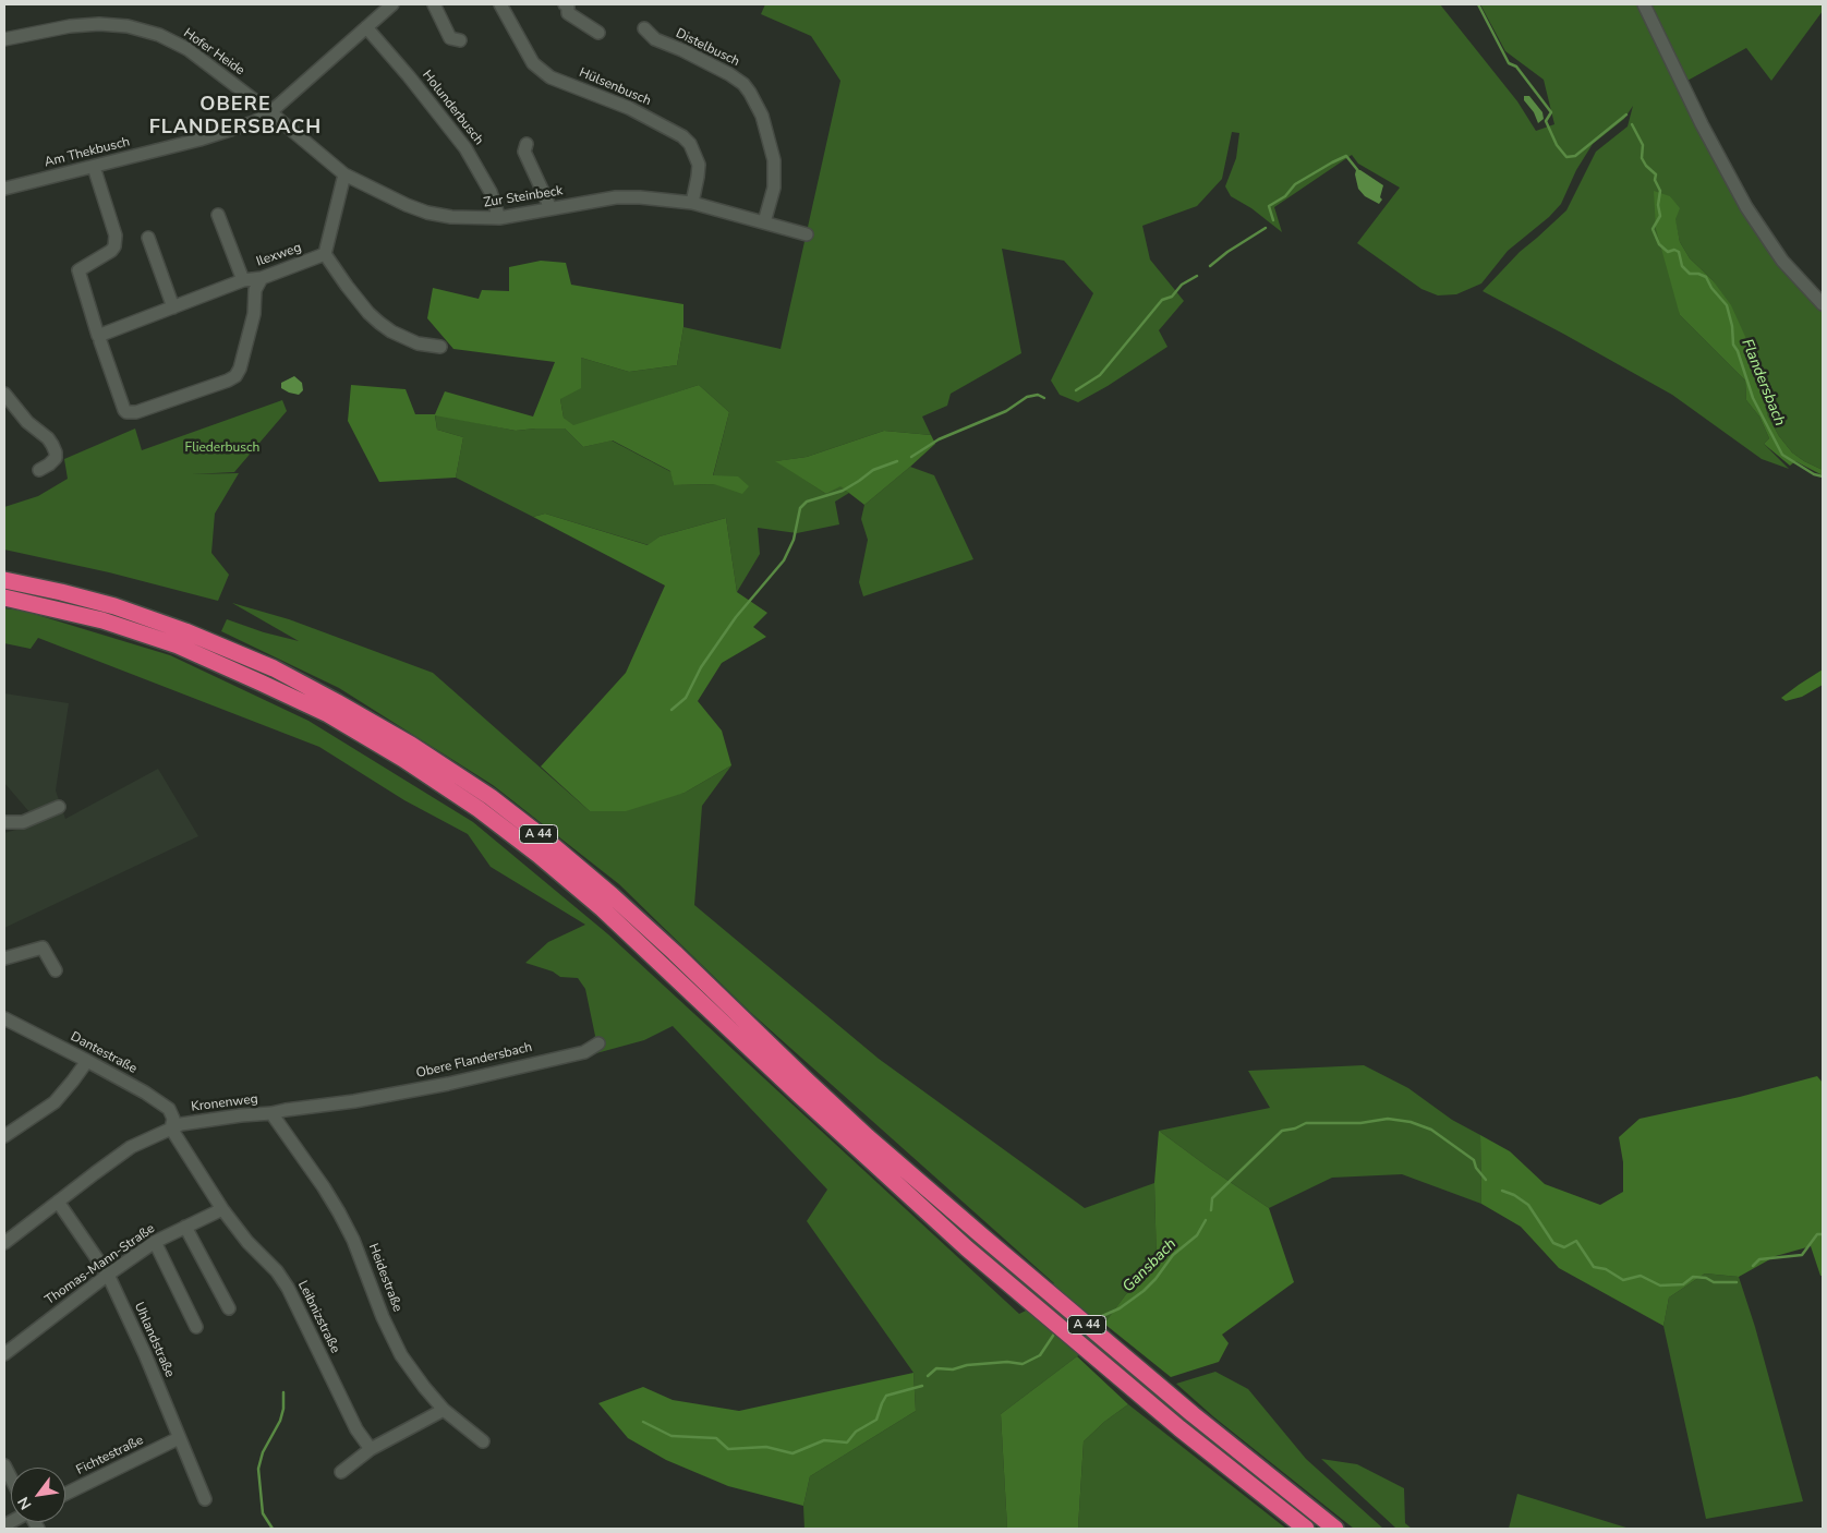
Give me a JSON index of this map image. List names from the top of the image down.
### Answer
{
  "streets": {
    "highway": ["A 44"],
    "street": [
      "Distelbusch",
      "Hofer Heide",
      "Hülsenbusch",
      "Holunderbusch",
      "Am Thekbusch",
      "Zur Steinbeck",
      "Ilexweg",
      "Dantestraße",
      "Obere Flandersbach",
      "Kronenweg",
      "Thomas-Mann-Straße",
      "Heidestraße",
      "Leibnizstraße",
      "Uhlandstraße",
      "Fichtestraße"
    ]
  },
  "crossings": [
    ["Distelbusch", "Zur Steinbeck"],
    ["Hofer Heide", "Am Thekbusch"],
    ["Hofer Heide", "Zur Steinbeck"],
    ["Hülsenbusch", "Zur Steinbeck"],
    ["Holunderbusch", "Am Thekbusch"],
    ["Holunderbusch", "Zur Steinbeck"],
    ["Am Thekbusch", "Zur Steinbeck"],
    ["Dantestraße", "Kronenweg"],
    ["Obere Flandersbach", "Kronenweg"],
    ["Kronenweg", "Heidestraße"],
    ["Kronenweg", "Uhlandstraße"],
    ["Thomas-Mann-Straße", "Leibnizstraße"],
    ["Thomas-Mann-Straße", "Uhlandstraße"],
    ["Uhlandstraße", "Fichtestraße"]
  ],
  "districts": ["OBERE FLANDERSBACH"],
  "water": ["Flandersbach", "Gansbach"],
  "parks": ["Fliederbusch"],
  "north": "bottom left"
}
